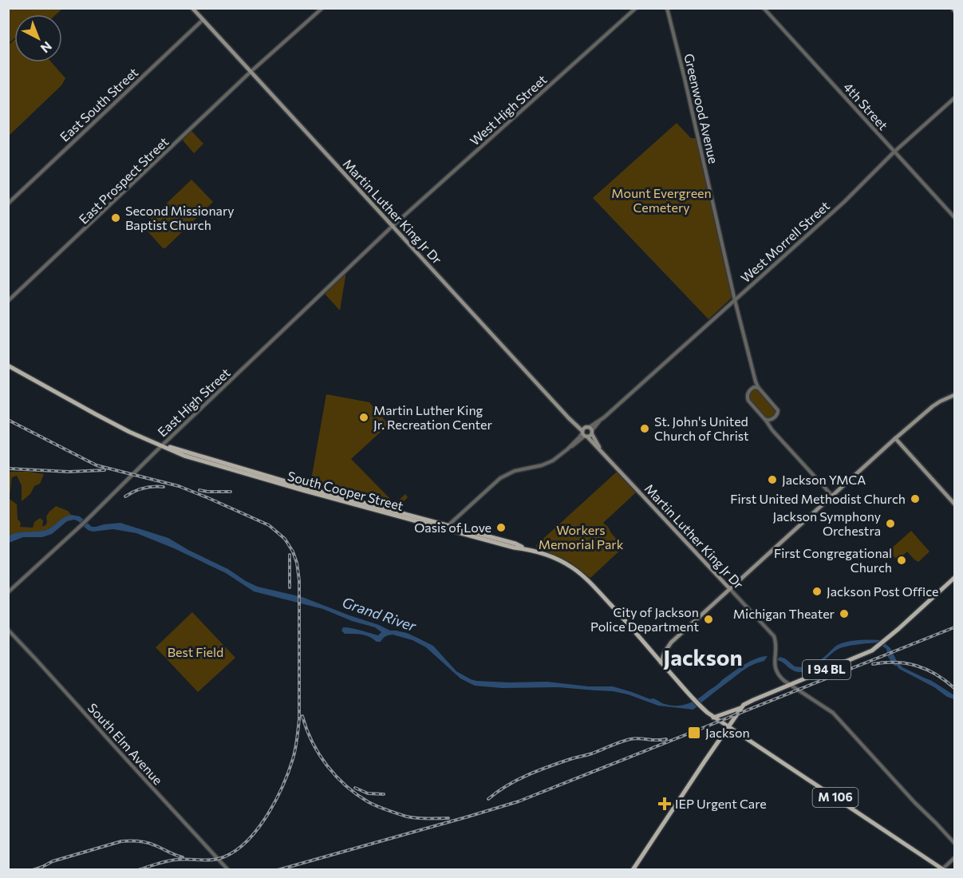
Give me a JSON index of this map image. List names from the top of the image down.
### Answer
{
  "streets": {
    "main road": [
      "Martin Luther King Jr Dr",
      "South Cooper Street",
      "I 94 BL",
      "M 106"
    ],
    "street": [
      "East South Street",
      "4th Street",
      "Greenwood Avenue",
      "West High Street",
      "East Prospect Street",
      "West Morrell Street",
      "East High Street",
      "South Elm Avenue"
    ]
  },
  "crossings": [
    ["East South Street", "Martin Luther King Jr Dr"],
    ["4th Street", "West Morrell Street"],
    ["Greenwood Avenue", "West Morrell Street"],
    ["West High Street", "Martin Luther King Jr Dr"],
    ["West High Street", "East High Street"],
    ["East Prospect Street", "Martin Luther King Jr Dr"],
    ["Martin Luther King Jr Dr", "West Morrell Street"],
    ["Martin Luther King Jr Dr", "East High Street"],
    ["Martin Luther King Jr Dr", "I 94 BL"],
    ["East High Street", "South Cooper Street"],
    ["South Cooper Street", "I 94 BL"],
    ["South Cooper Street", "M 106"],
    ["I 94 BL", "M 106"]
  ],
  "districts": ["Jackson"],
  "water": ["Grand River"],
  "parks": ["Mount Evergreen Cemetery", "Workers Memorial Park", "Best Field"],
  "places": {
    "other": [
      "Second Missionary Baptist Church",
      "Martin Luther King Jr. Recreation Center",
      "St. John's United Church of Christ",
      "Jackson YMCA",
      "First United Methodist Church",
      "Jackson Symphony Orchestra",
      "Oasis of Love",
      "First Congregational Church",
      "Jackson Post Office",
      "Michigan Theater",
      "City of Jackson Police Department"
    ],
    "transit": ["Jackson"],
    "health": ["IEP Urgent Care"]
  },
  "north": "bottom right"
}
